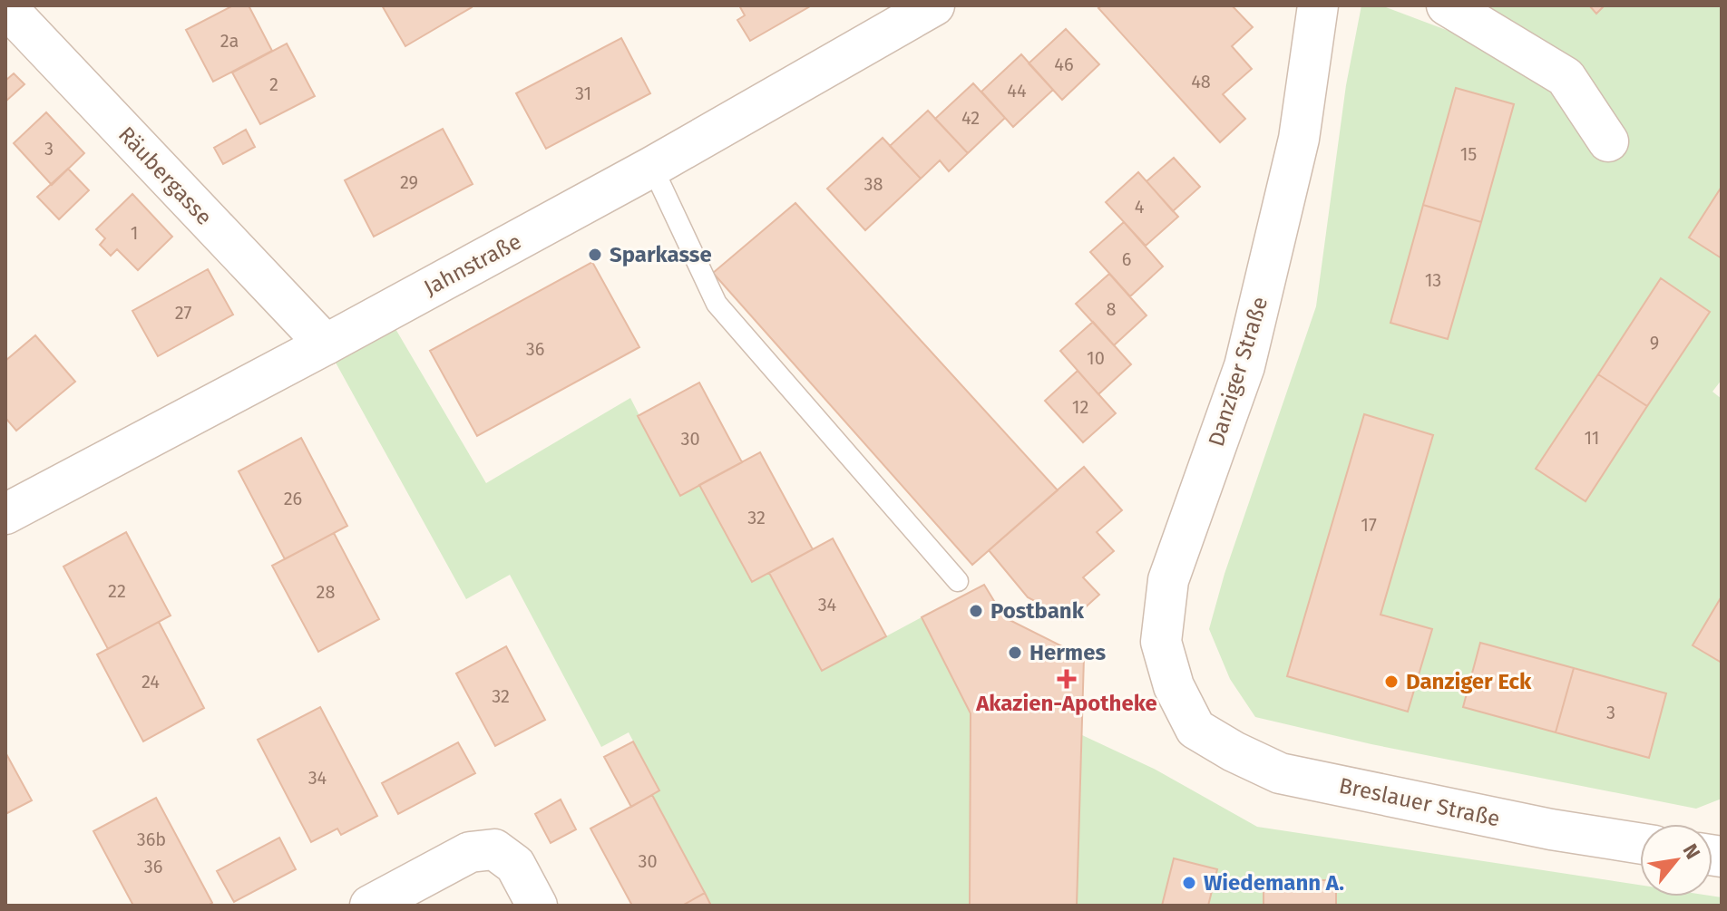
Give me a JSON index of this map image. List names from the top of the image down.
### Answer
{
  "streets": {
    "street": [
      "Räubergasse",
      "Jahnstraße",
      "Danziger Straße",
      "Breslauer Straße"
    ]
  },
  "crossings": [
    ["Räubergasse", "Jahnstraße"],
    ["Danziger Straße", "Breslauer Straße"]
  ],
  "places": {
    "other": [
      "Sparkasse",
      "Postbank",
      "Hermes",
      "Danziger Eck",
      "Wiedemann A."
    ],
    "health": ["Akazien-Apotheke"]
  },
  "house_numbers": [
    "2a",
    "46",
    "48",
    "2",
    "44",
    "31",
    "42",
    "3",
    "15",
    "29",
    "38",
    "4",
    "1",
    "6",
    "13",
    "8",
    "27",
    "9",
    "36",
    "10",
    "12",
    "11",
    "30",
    "26",
    "32",
    "17",
    "22",
    "28",
    "34",
    "24",
    "32",
    "3",
    "34",
    "36b",
    "30",
    "36"
  ],
  "north": "top right"
}
